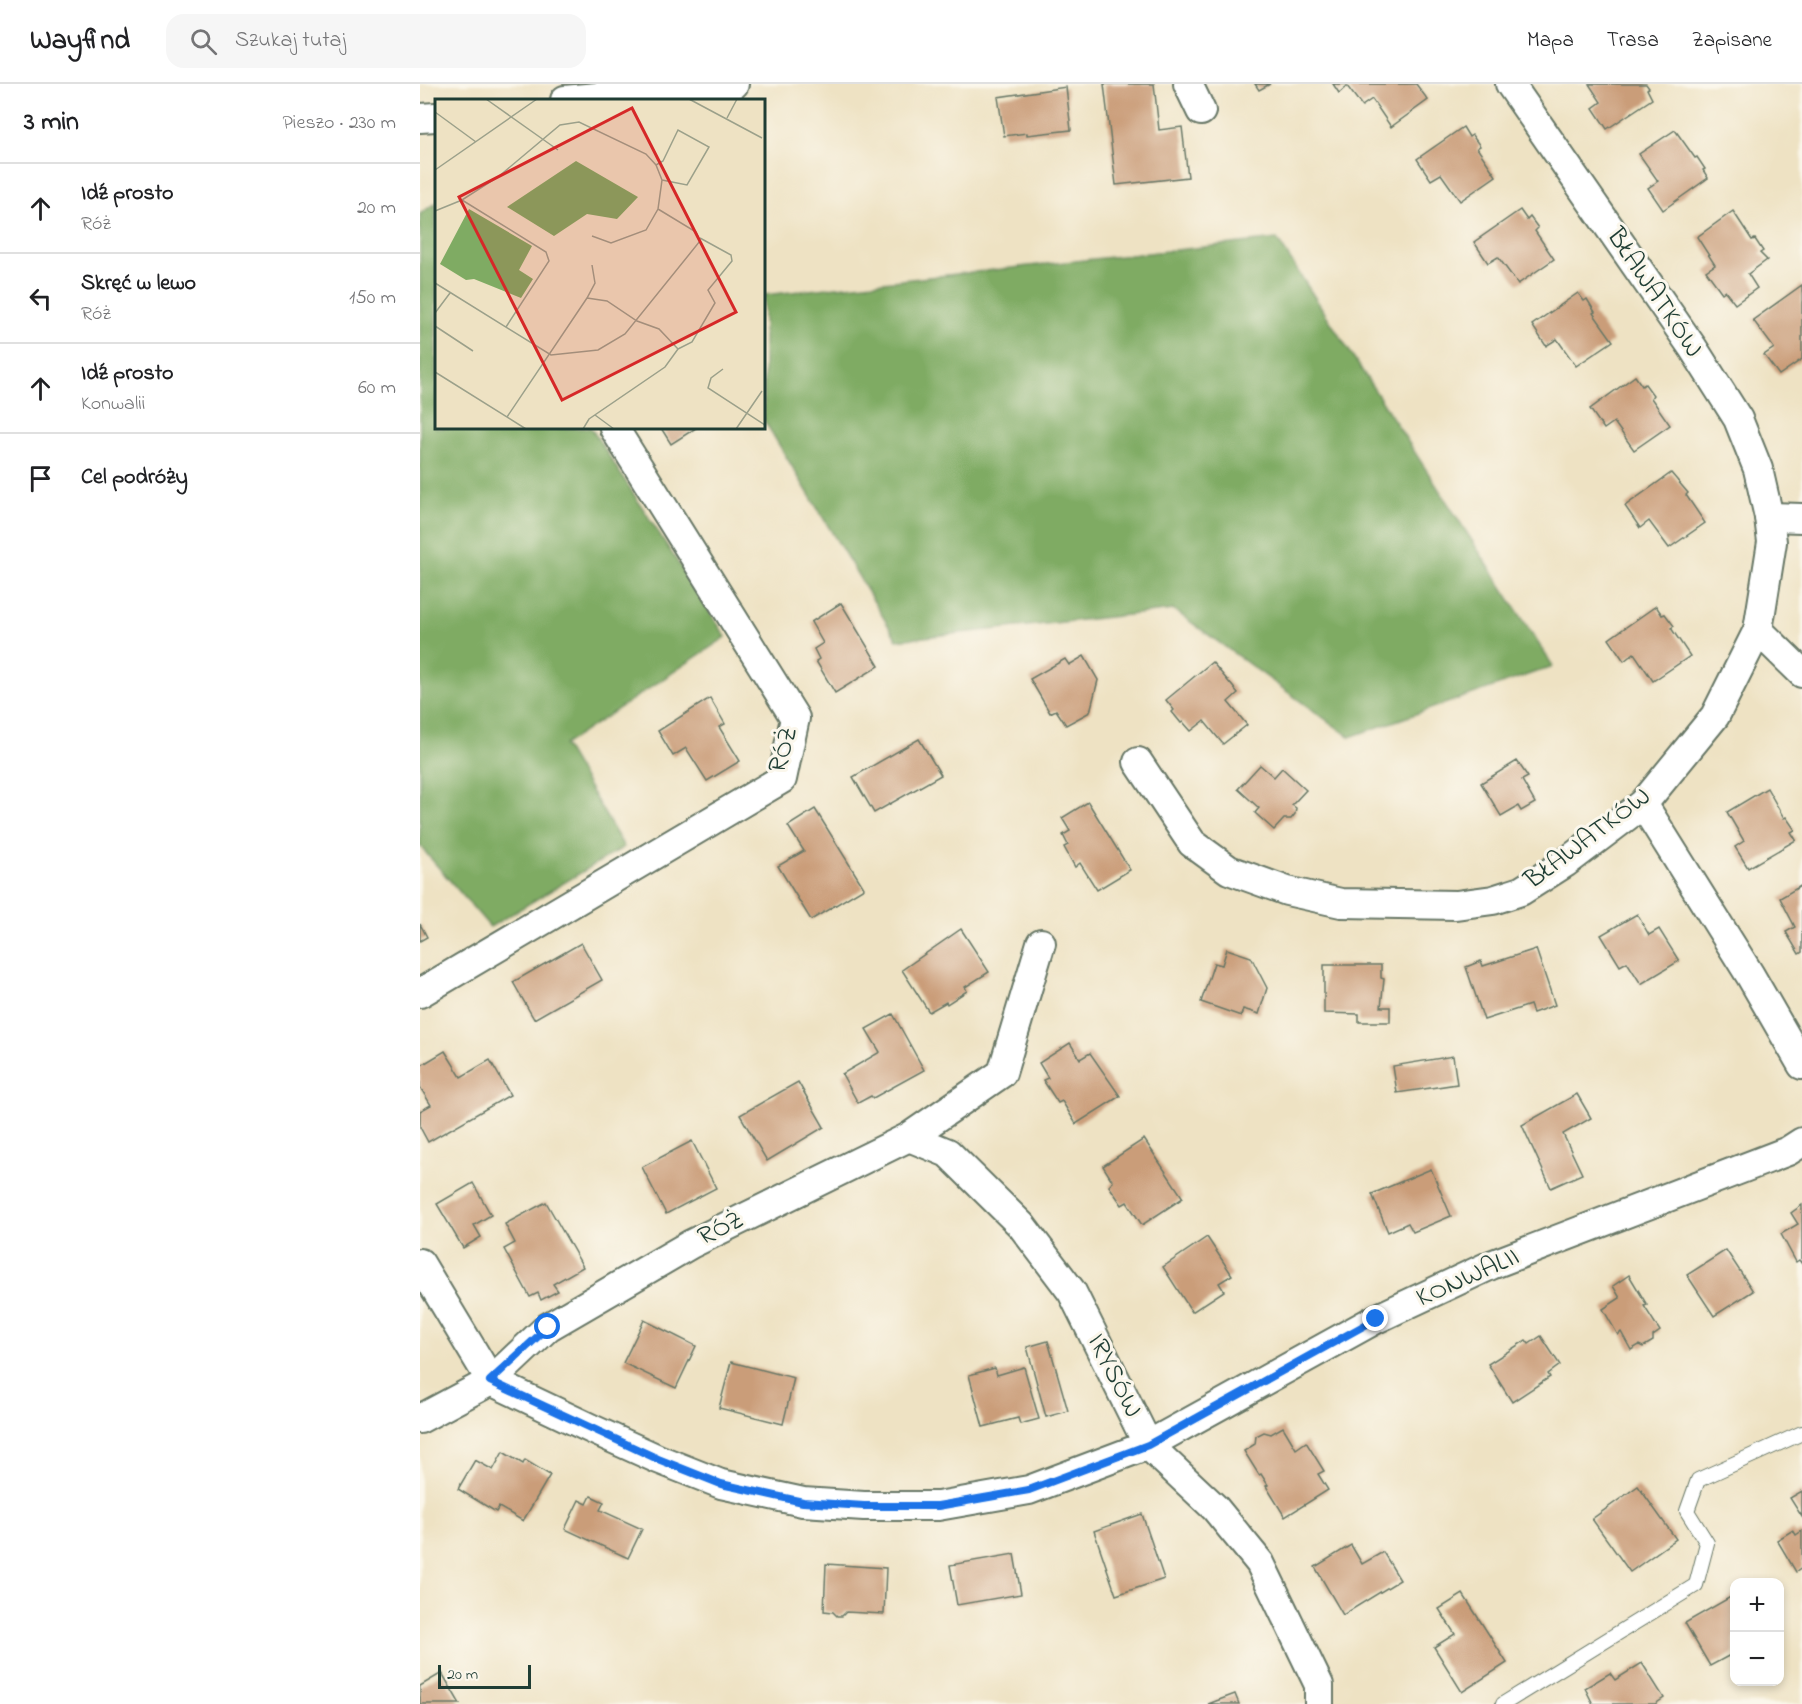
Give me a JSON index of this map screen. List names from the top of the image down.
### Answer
{
  "streets": {
    "street": [
      "BŁAWATKÓW",
      "RÓŻ",
      "KONWALII",
      "IRYSÓW"
    ]
  },
  "crossings": [
    ["RÓŻ", "IRYSÓW"],
    ["KONWALII", "IRYSÓW"]
  ],
  "scale_bar": "20 m",
  "page": {
    "header": "Wayfind",
    "search": "Szukaj tutaj",
    "nav": ["Mapa", "Trasa", "Zapisane"],
    "heading": ["3 min", "Pieszo · 230 m"],
    "list": [
      ["Idź prosto", "Róż", "20 m"],
      ["Skręć w lewo", "Róż", "150 m"],
      ["Idź prosto", "Konwalii", "60 m"],
      "Cel podróży"
    ],
    "map_buttons": ["+", "−"],
    "scale": "20 m"
  }
}
